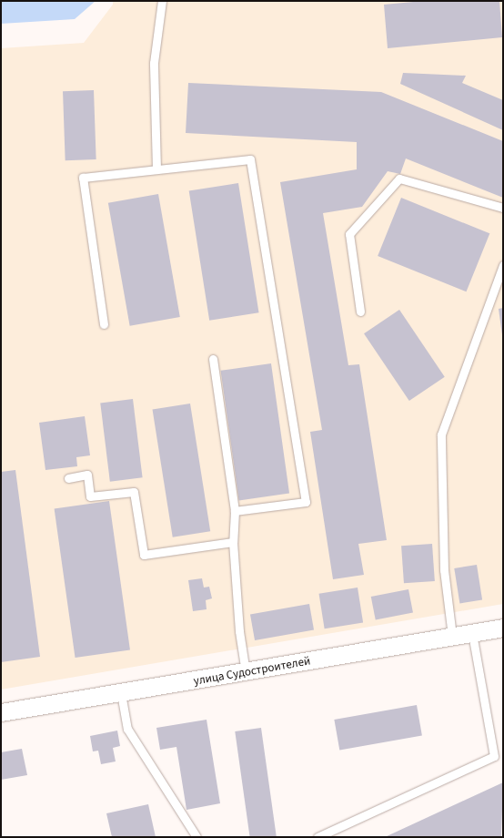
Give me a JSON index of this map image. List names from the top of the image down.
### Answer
{
  "streets": {
    "street": ["улица Судостроителей"]
  }
}
